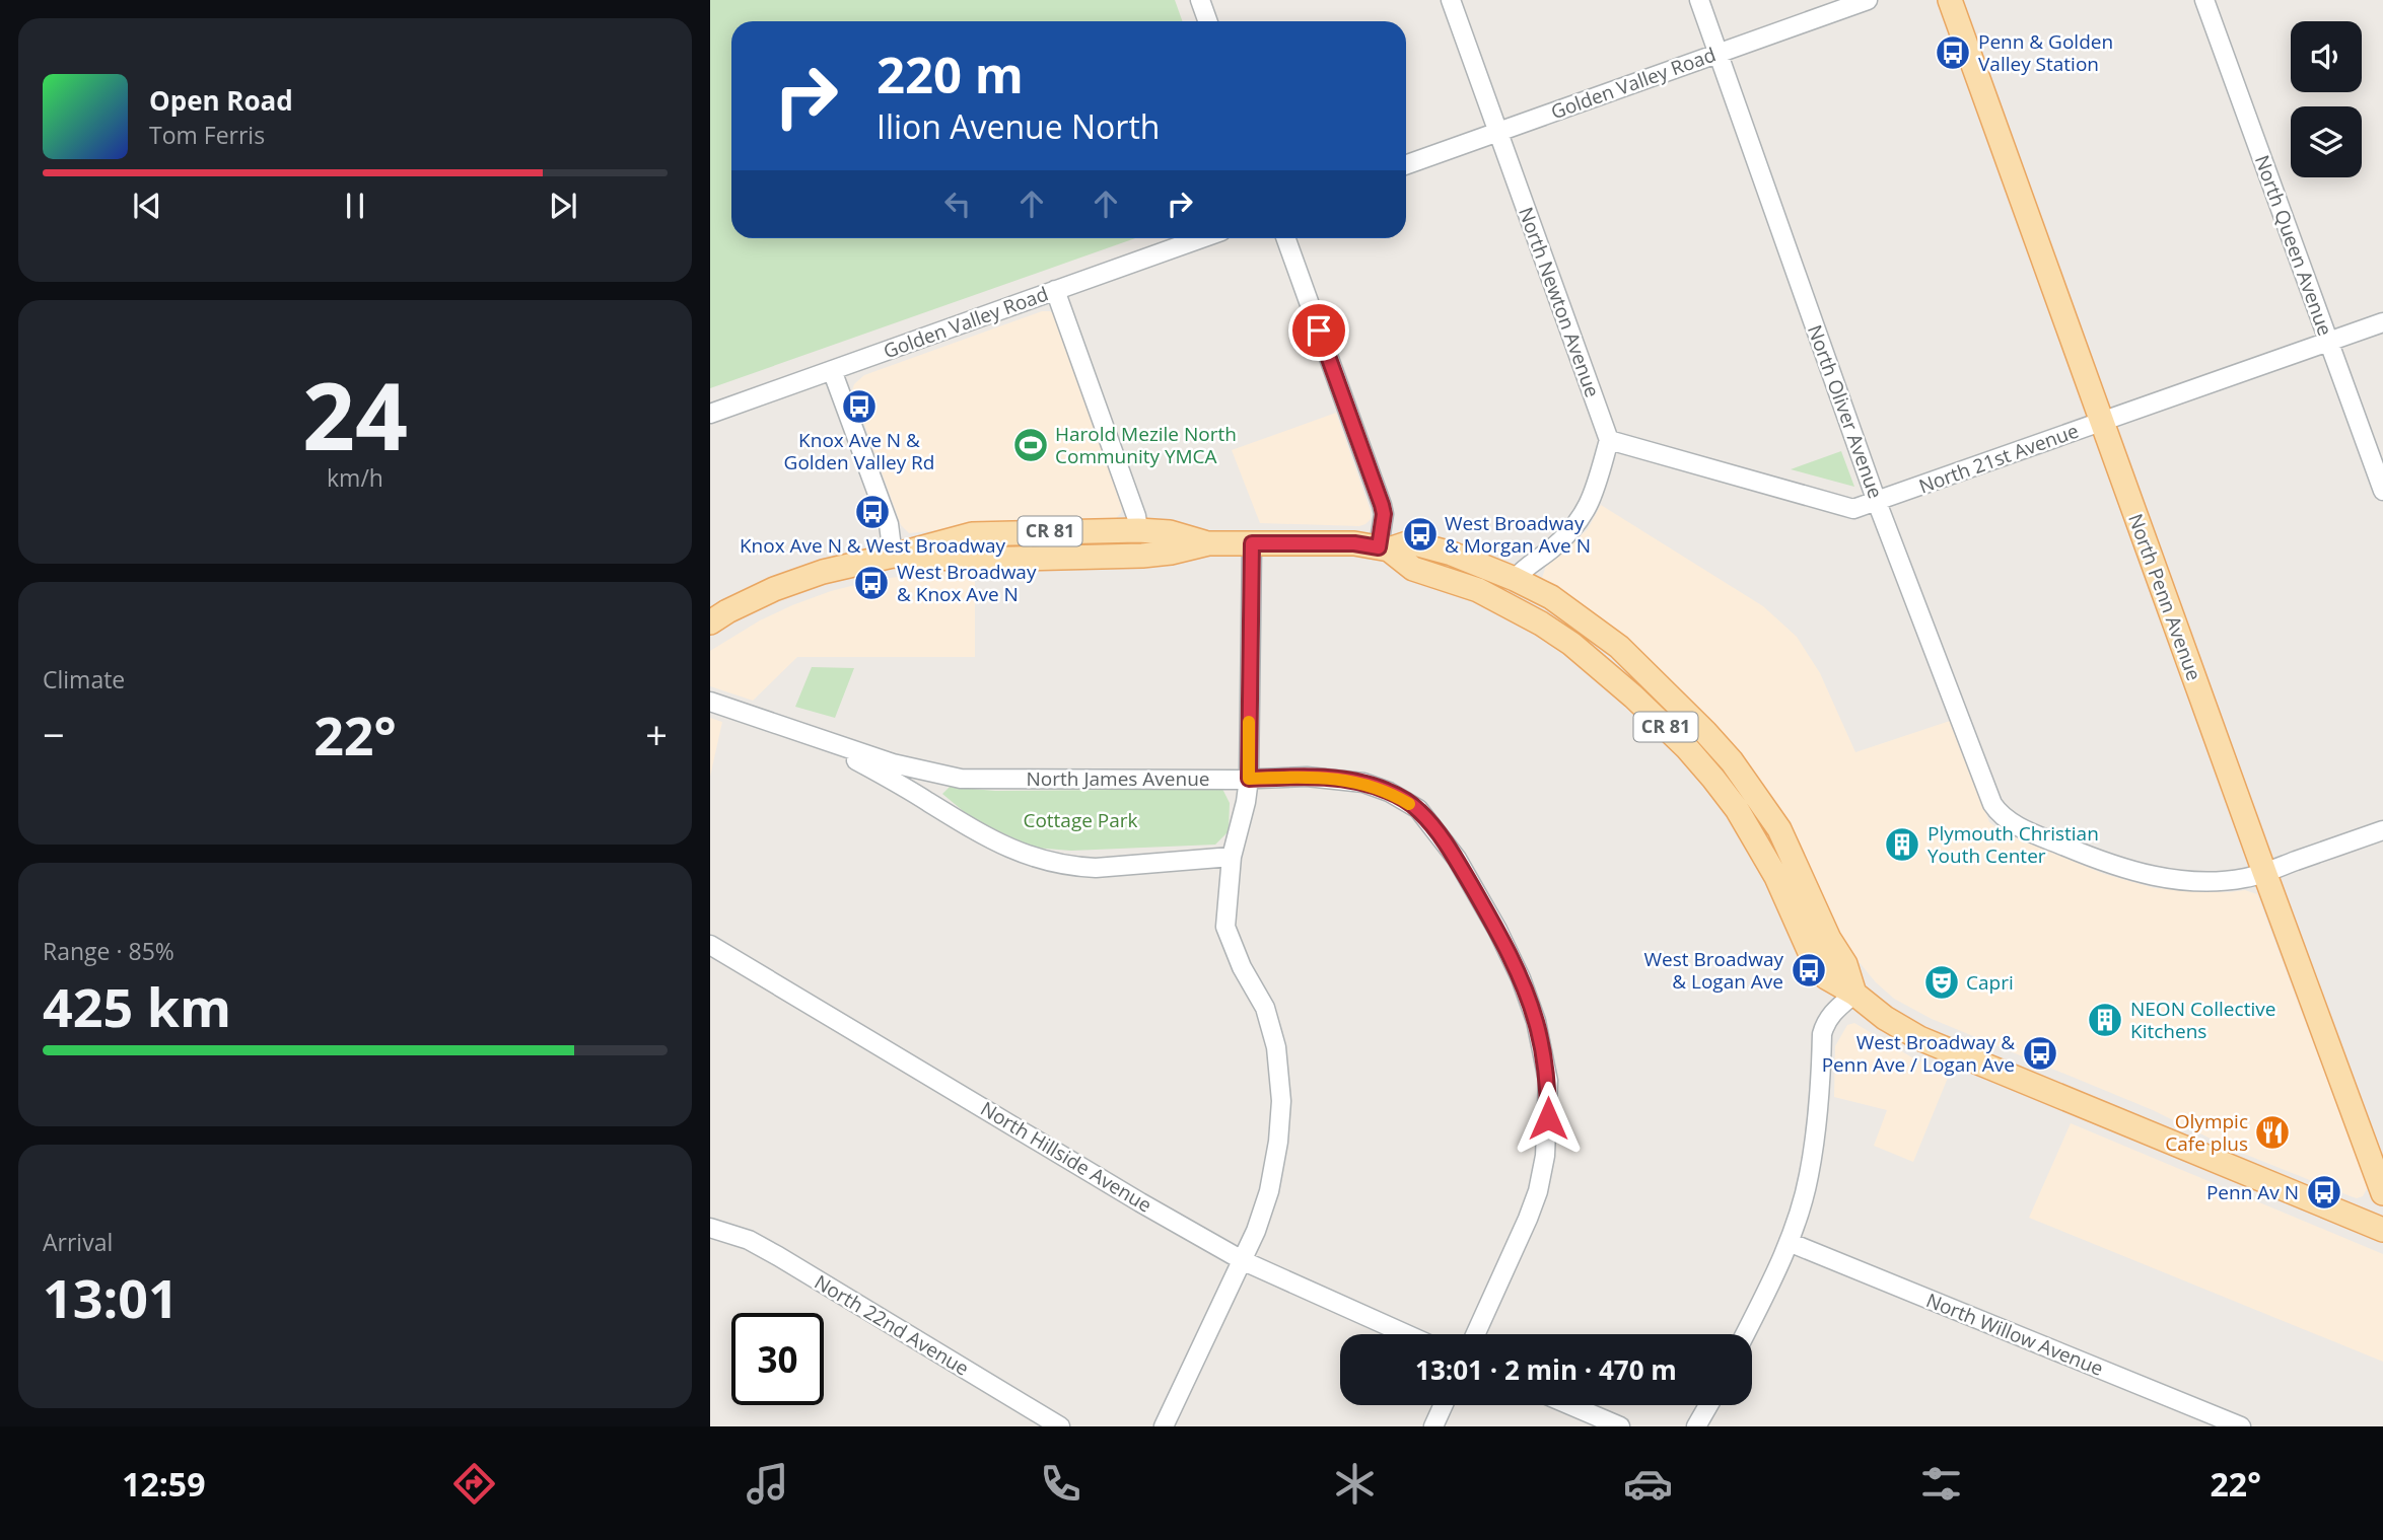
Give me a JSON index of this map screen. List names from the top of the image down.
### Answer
{
  "streets": {
    "main road": ["CR 81", "North Penn Avenue"],
    "street": [
      "Golden Valley Road",
      "North Queen Avenue",
      "North Newton Avenue",
      "North Oliver Avenue",
      "North 21st Avenue",
      "North James Avenue",
      "North Hillside Avenue",
      "North 22nd Avenue",
      "North Willow Avenue"
    ]
  },
  "crossings": [
    ["Golden Valley Road", "North Newton Avenue"],
    ["Golden Valley Road", "North Oliver Avenue"],
    ["North Queen Avenue", "North 21st Avenue"],
    ["North Newton Avenue", "North 21st Avenue"],
    ["North Oliver Avenue", "North 21st Avenue"],
    ["North Oliver Avenue", "North Penn Avenue"],
    ["North 21st Avenue", "North Penn Avenue"]
  ],
  "parks": ["Cottage Park"],
  "places": {
    "bus stop": [
      "Penn & Golden Valley Station",
      "Knox Ave N & Golden Valley Rd",
      "Knox Ave N & West Broadway",
      "West Broadway & Morgan Ave N",
      "West Broadway & Knox Ave N",
      "West Broadway & Logan Ave",
      "West Broadway & Penn Ave / Logan Ave",
      "Penn Av N"
    ],
    "sports": ["Harold Mezile North Community YMCA"],
    "building": ["Plymouth Christian Youth Center", "NEON Collective Kitchens"],
    "theatre": ["Capri"],
    "restaurant": ["Olympic Cafe plus"]
  },
  "page": {
    "turn": ["220 m", "Ilion Avenue North"],
    "song": ["Open Road", "Tom Ferris"],
    "tile": [
      ["24", "km/h"],
      "Climate",
      ["Range · 85%", "425 km"],
      ["Arrival", "13:01"]
    ],
    "heat": ["−", "22°", "+"],
    "limit": "30",
    "trip": "13:01 · 2 min · 470 m",
    "tabs": ["12:59", "22°"]
  }
}
